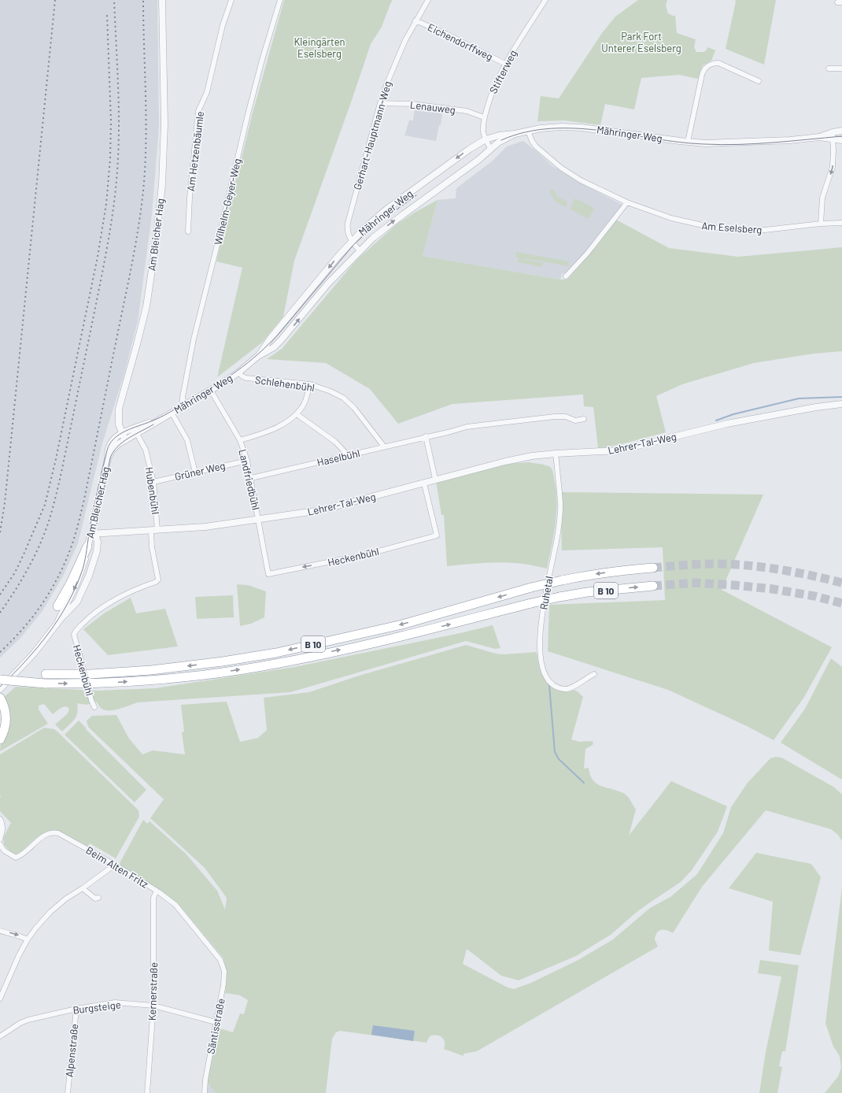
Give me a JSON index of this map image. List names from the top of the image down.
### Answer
{
  "streets": {
    "highway": ["B 10"],
    "street": [
      "Eichendorffweg",
      "Stifterweg",
      "Lenauweg",
      "Mähringer Weg",
      "Gerhart-Hauptmann-Weg",
      "Am Hetzenbäumle",
      "Wilhelm-Geyer-Weg",
      "Am Eselsberg",
      "Am Bleicher Hag",
      "Schlehenbühl",
      "Lehrer-Tal-Weg",
      "Haselbühl",
      "Grüner Weg",
      "Landfriedbühl",
      "Hubenbühl",
      "Heckenbühl",
      "Ruhetal",
      "Beim Alten Fritz",
      "Kernerstraße",
      "Burgsteige",
      "Säntisstraße",
      "Alpenstraße"
    ]
  },
  "crossings": [
    ["Eichendorffweg", "Stifterweg"],
    ["Eichendorffweg", "Gerhart-Hauptmann-Weg"],
    ["Stifterweg", "Lenauweg"],
    ["Stifterweg", "Mähringer Weg"],
    ["Lenauweg", "Gerhart-Hauptmann-Weg"],
    ["Mähringer Weg", "Gerhart-Hauptmann-Weg"],
    ["Mähringer Weg", "Wilhelm-Geyer-Weg"],
    ["Mähringer Weg", "Am Eselsberg"],
    ["Mähringer Weg", "Am Bleicher Hag"],
    ["Mähringer Weg", "Schlehenbühl"],
    ["Mähringer Weg", "Landfriedbühl"],
    ["Mähringer Weg", "Hubenbühl"],
    ["Am Bleicher Hag", "Lehrer-Tal-Weg"],
    ["Schlehenbühl", "Haselbühl"],
    ["Lehrer-Tal-Weg", "Landfriedbühl"],
    ["Lehrer-Tal-Weg", "Hubenbühl"],
    ["Lehrer-Tal-Weg", "Heckenbühl"],
    ["Lehrer-Tal-Weg", "Ruhetal"],
    ["Haselbühl", "Landfriedbühl"],
    ["Grüner Weg", "Landfriedbühl"],
    ["Grüner Weg", "Hubenbühl"],
    ["Landfriedbühl", "Heckenbühl"],
    ["Hubenbühl", "Heckenbühl"],
    ["Beim Alten Fritz", "Kernerstraße"],
    ["Beim Alten Fritz", "Säntisstraße"],
    ["Kernerstraße", "Burgsteige"],
    ["Burgsteige", "Säntisstraße"],
    ["Burgsteige", "Alpenstraße"]
  ],
  "parks": ["Park Fort Unterer Eselsberg", "Kleingärten Eselsberg"]
}
